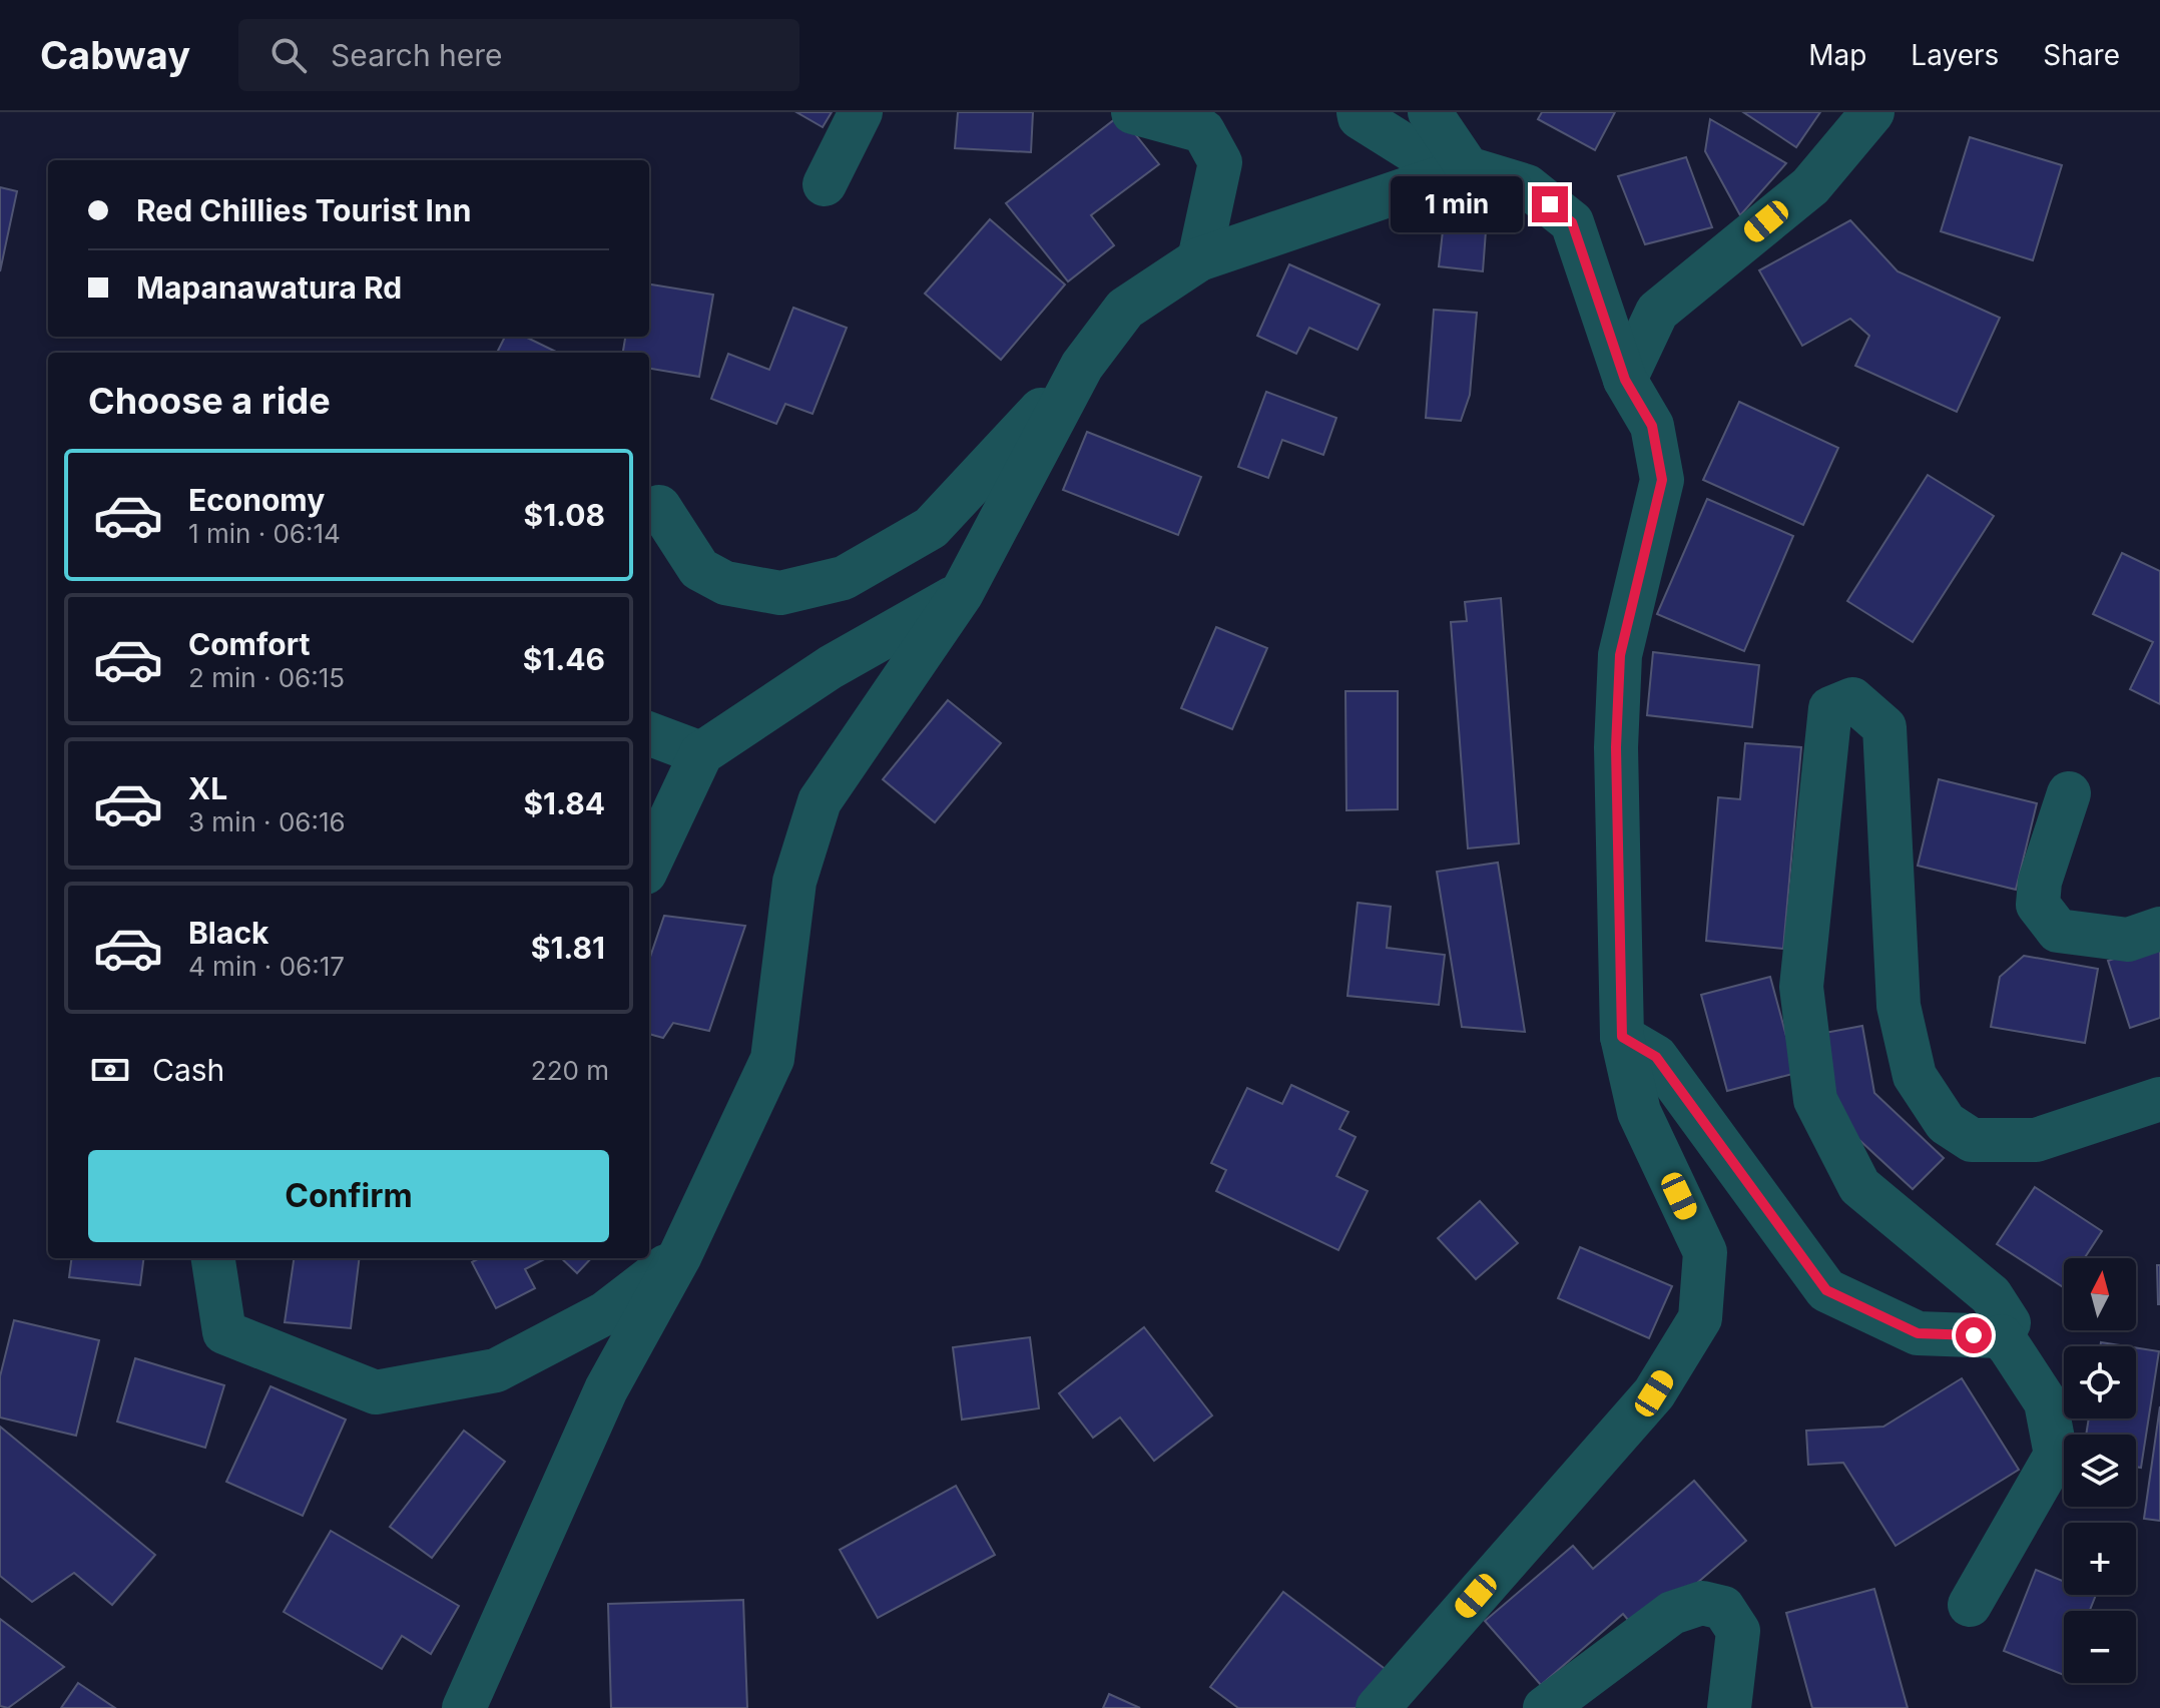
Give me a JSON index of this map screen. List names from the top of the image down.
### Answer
{
  "north": "top",
  "page": {
    "header": "Cabway",
    "search": "Search here",
    "nav": ["Map", "Layers", "Share"],
    "banner": ["Red Chillies Tourist Inn", "Mapanawatura Rd"],
    "bubble": "1 min",
    "heading": "Choose a ride",
    "list": [
      {
        "name": "Economy",
        "note": "1 min · 06:14",
        "value": "$1.08"
      },
      {
        "name": "Comfort",
        "note": "2 min · 06:15",
        "value": "$1.46"
      },
      {
        "name": "XL",
        "note": "3 min · 06:16",
        "value": "$1.84"
      },
      {
        "name": "Black",
        "note": "4 min · 06:17",
        "value": "$1.81"
      }
    ],
    "pay": ["Cash", "220 m"],
    "buttons": "Confirm",
    "map_buttons": ["+", "−"]
  }
}
